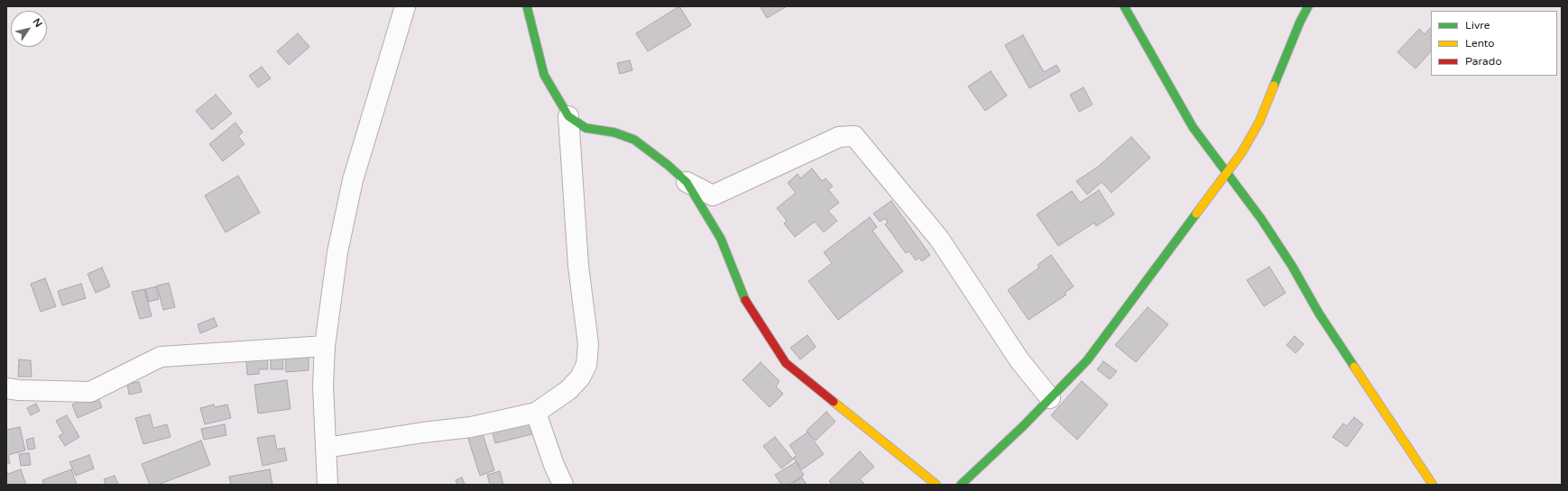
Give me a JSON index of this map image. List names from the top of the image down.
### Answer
{
  "legend": ["Livre", "Lento", "Parado"],
  "north": "top right"
}
